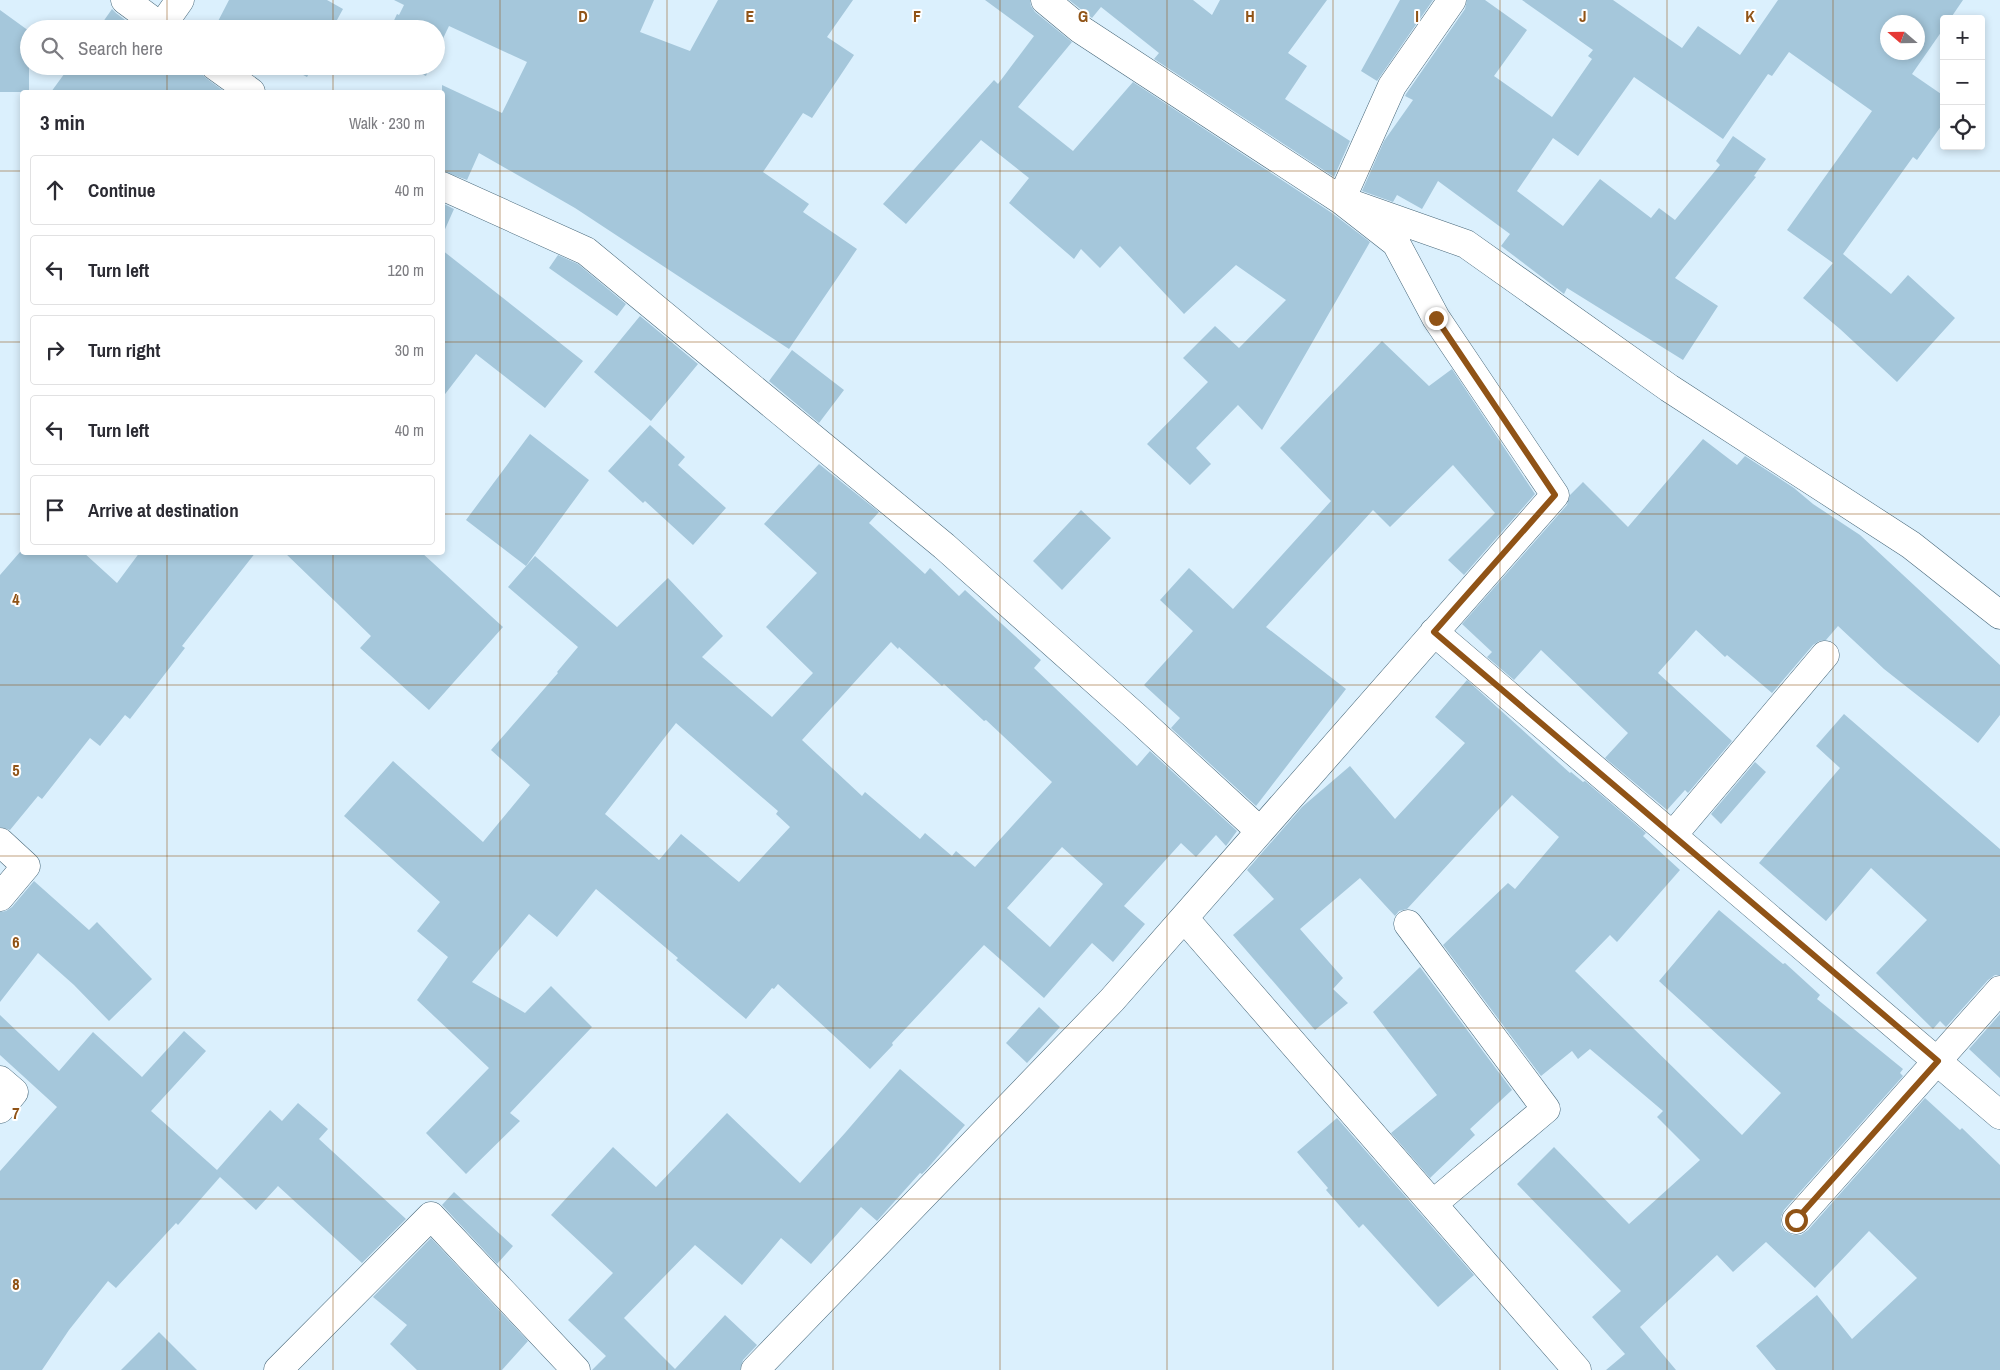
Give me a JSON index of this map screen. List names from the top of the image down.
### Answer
{
  "north": "left",
  "page": {
    "map_buttons": ["+", "−"],
    "search": "Search here",
    "heading": ["3 min", "Walk · 230 m"],
    "list": [
      ["Continue", "40 m"],
      ["Turn left", "120 m"],
      ["Turn right", "30 m"],
      ["Turn left", "40 m"],
      "Arrive at destination"
    ]
  },
  "grid": {
    "columns": [
      "D",
      "E",
      "F",
      "G",
      "H",
      "I",
      "J",
      "K"
    ],
    "rows": [
      "4",
      "5",
      "6",
      "7",
      "8"
    ]
  }
}
